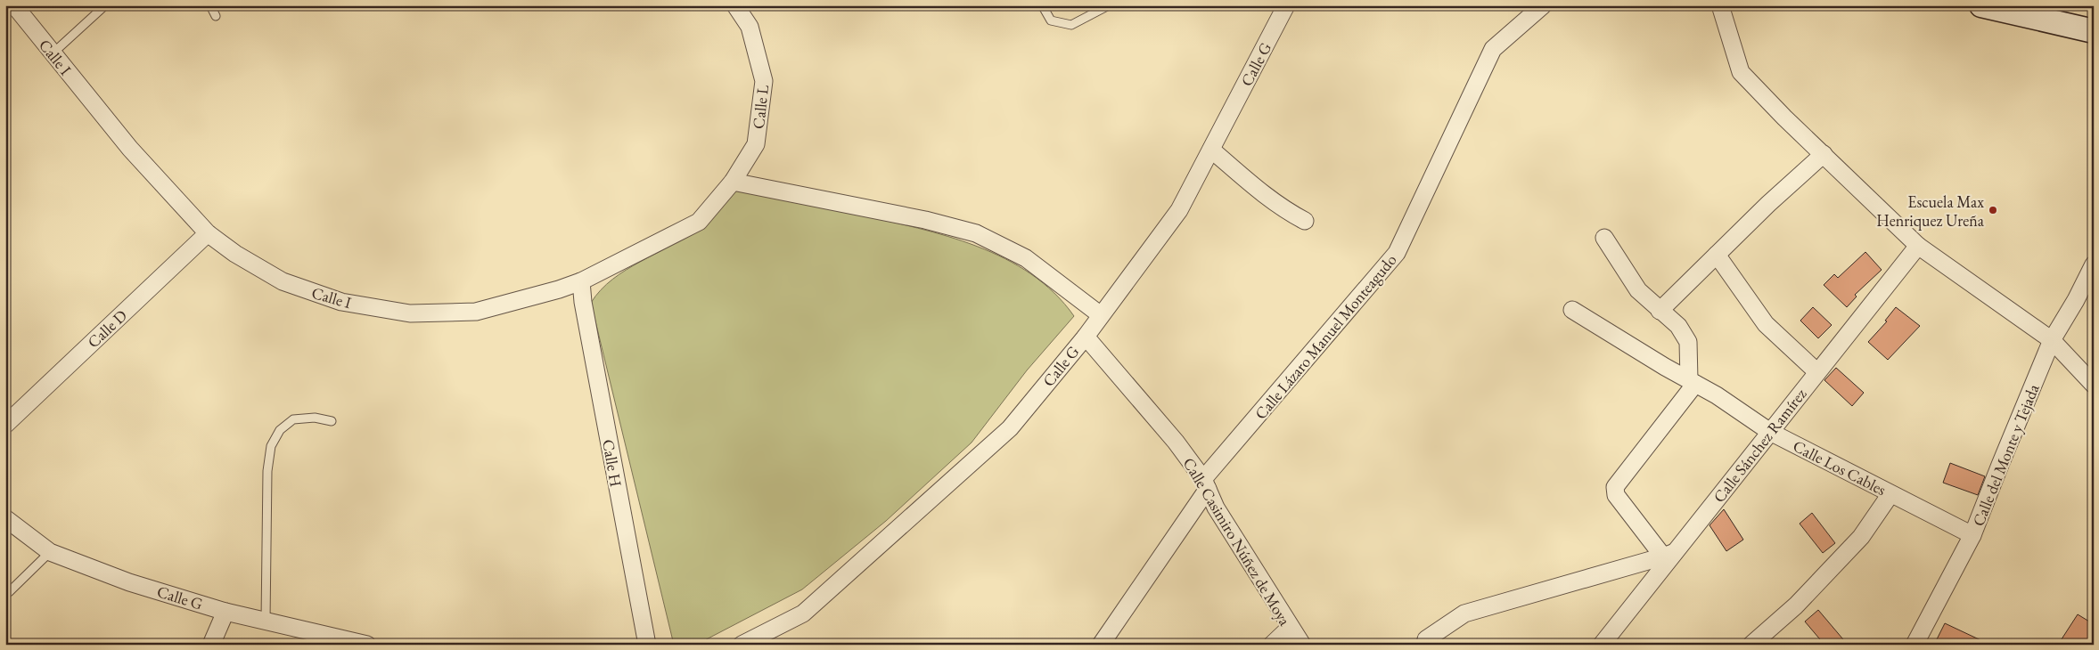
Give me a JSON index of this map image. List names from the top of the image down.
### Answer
{
  "streets": {
    "street": [
      "Calle I",
      "Calle G",
      "Calle L",
      "Calle D",
      "Calle Lázaro Manuel Monteagudo",
      "Calle Sánchez Ramírez",
      "Calle del Monte y Tejada",
      "Calle H",
      "Calle Los Cables",
      "Calle Casimiro Núñez de Moya"
    ]
  },
  "crossings": [
    ["Calle I", "Calle L"],
    ["Calle I", "Calle D"],
    ["Calle I", "Calle H"],
    ["Calle G", "Calle Casimiro Núñez de Moya"],
    ["Calle Lázaro Manuel Monteagudo", "Calle Casimiro Núñez de Moya"],
    ["Calle Sánchez Ramírez", "Calle Los Cables"],
    ["Calle del Monte y Tejada", "Calle Los Cables"]
  ],
  "places": ["Escuela Max Henriquez Ureña"]
}
